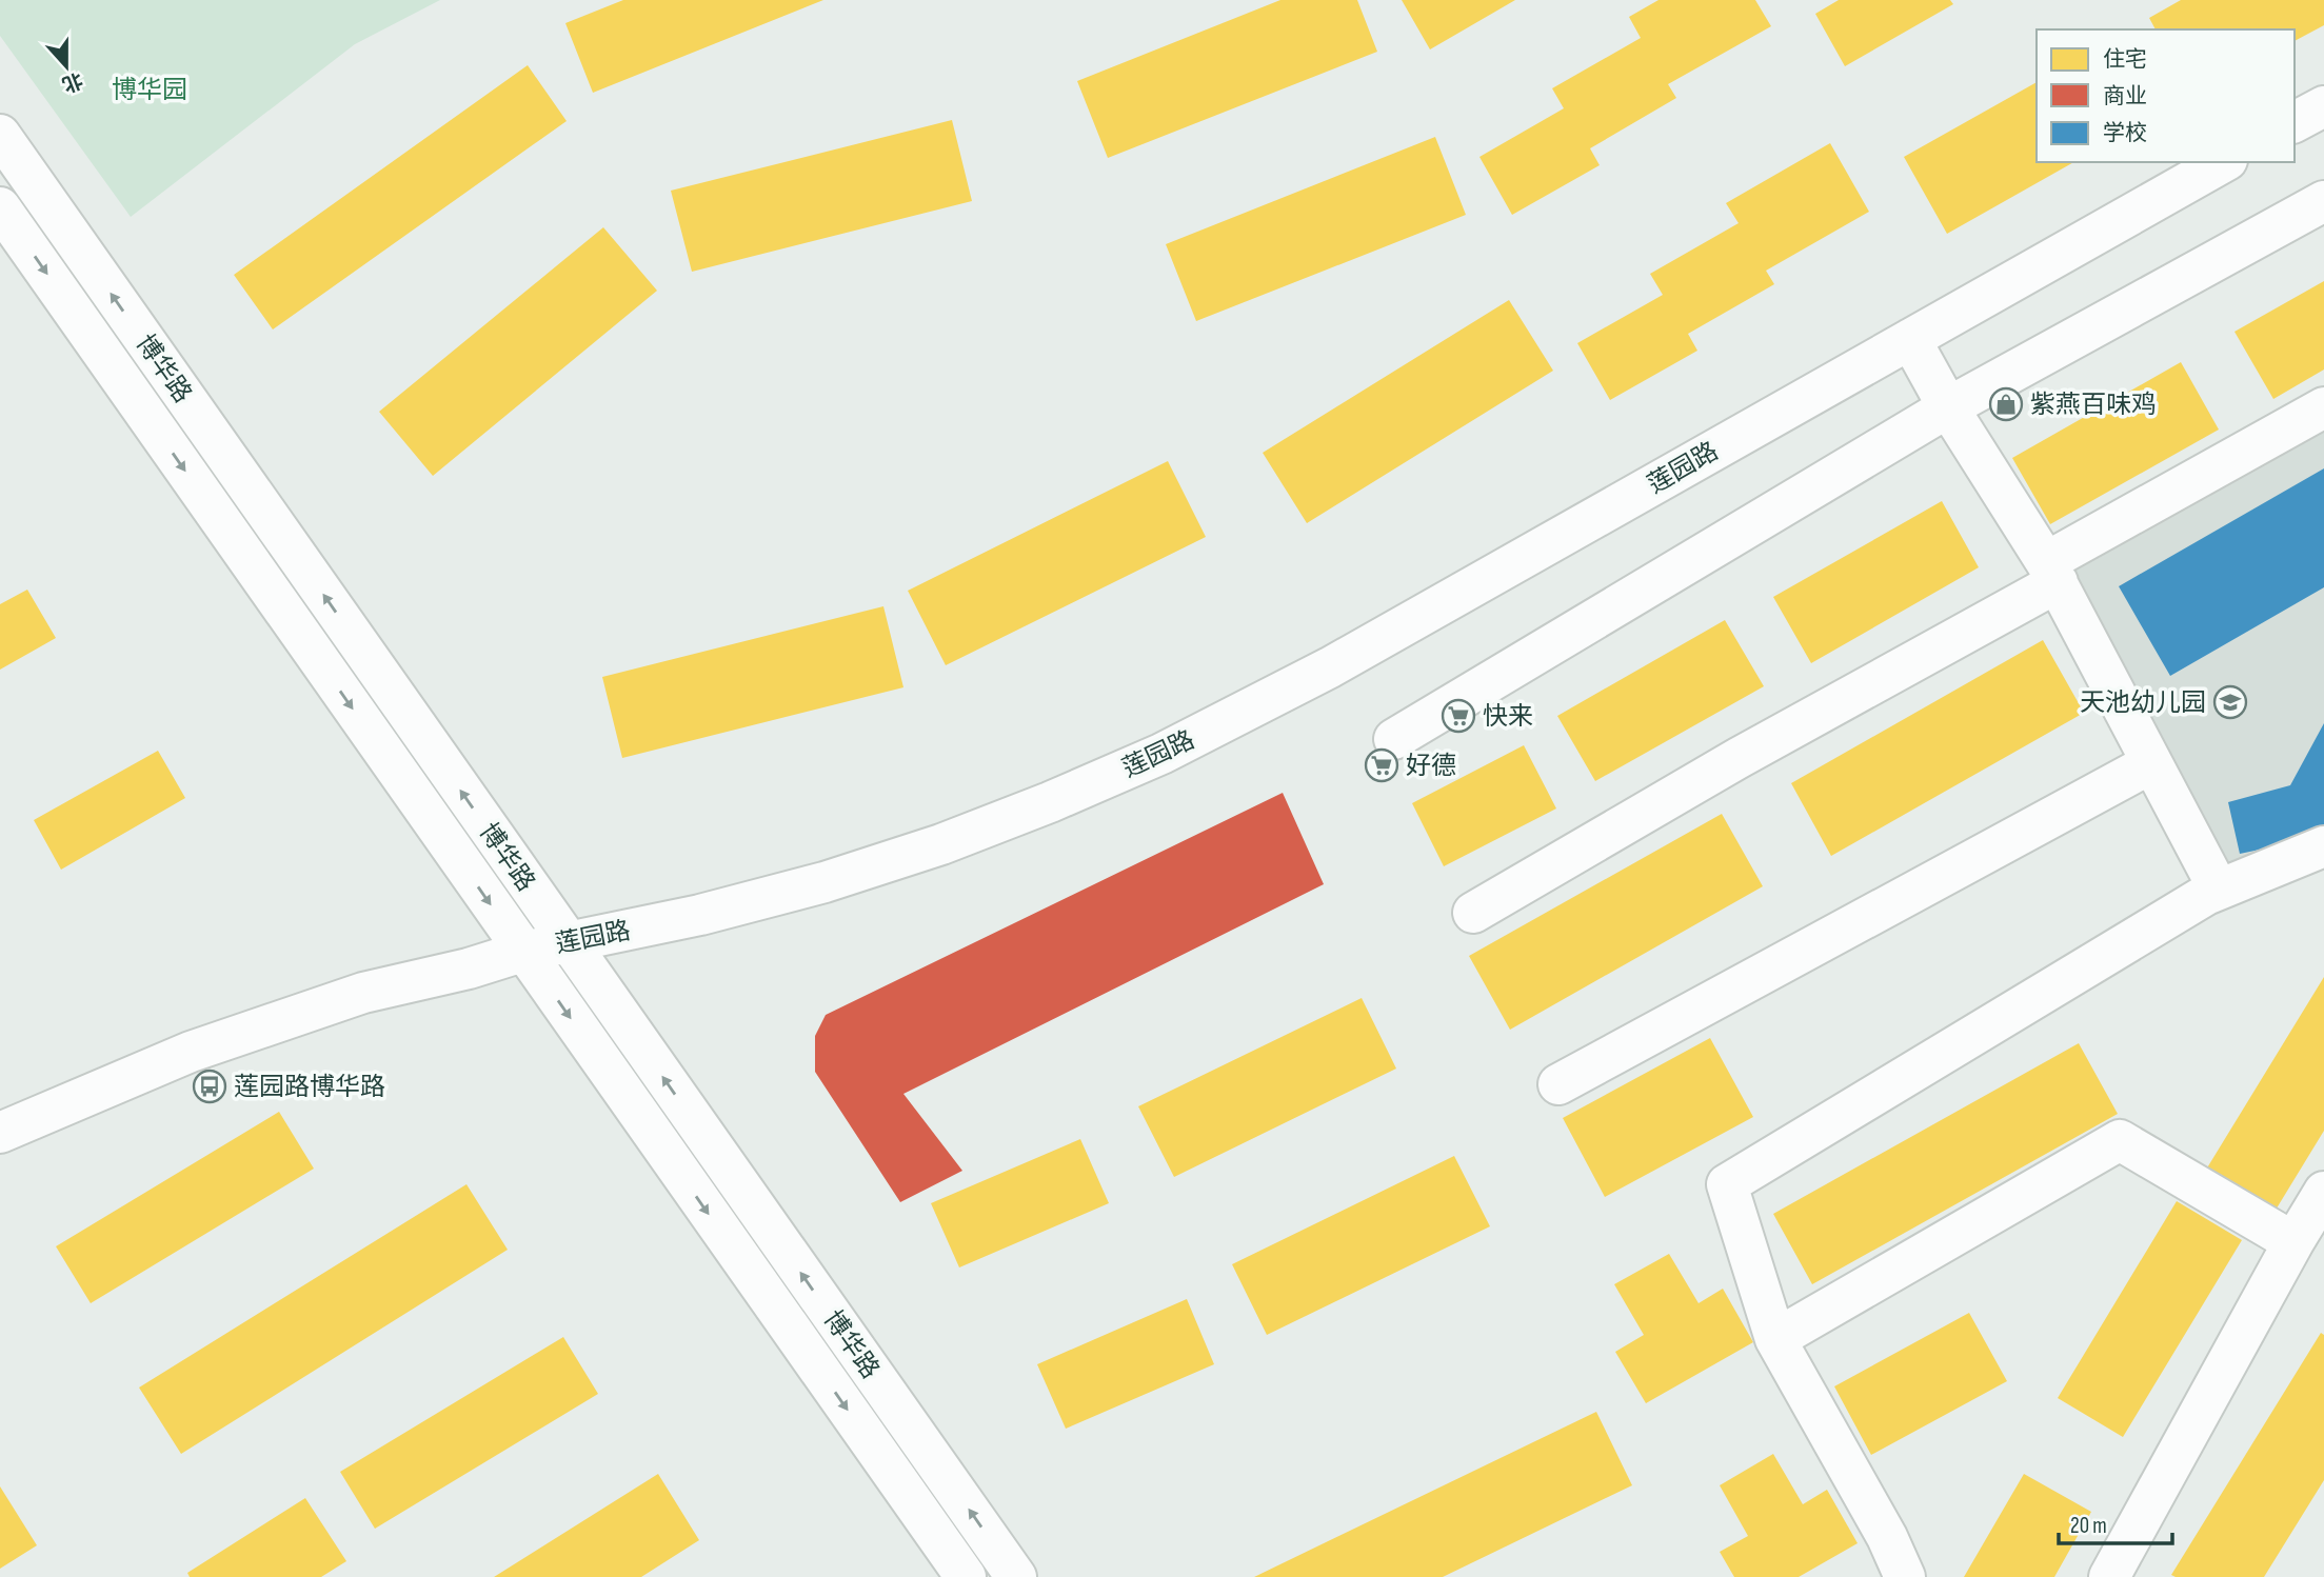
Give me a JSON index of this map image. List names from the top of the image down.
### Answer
{
  "streets": {
    "street": ["博华路", "莲园路"]
  },
  "crossings": [
    ["博华路", "莲园路"]
  ],
  "parks": ["博华园"],
  "places": {
    "shop": ["紫燕百味鸡"],
    "school or university": ["天池幼儿园"],
    "supermarket": ["快来", "好德"],
    "bus stop": ["莲园路博华路"]
  },
  "legend": ["住宅", "商业", "学校"],
  "scale_bar": "20 m",
  "north": "bottom"
}
